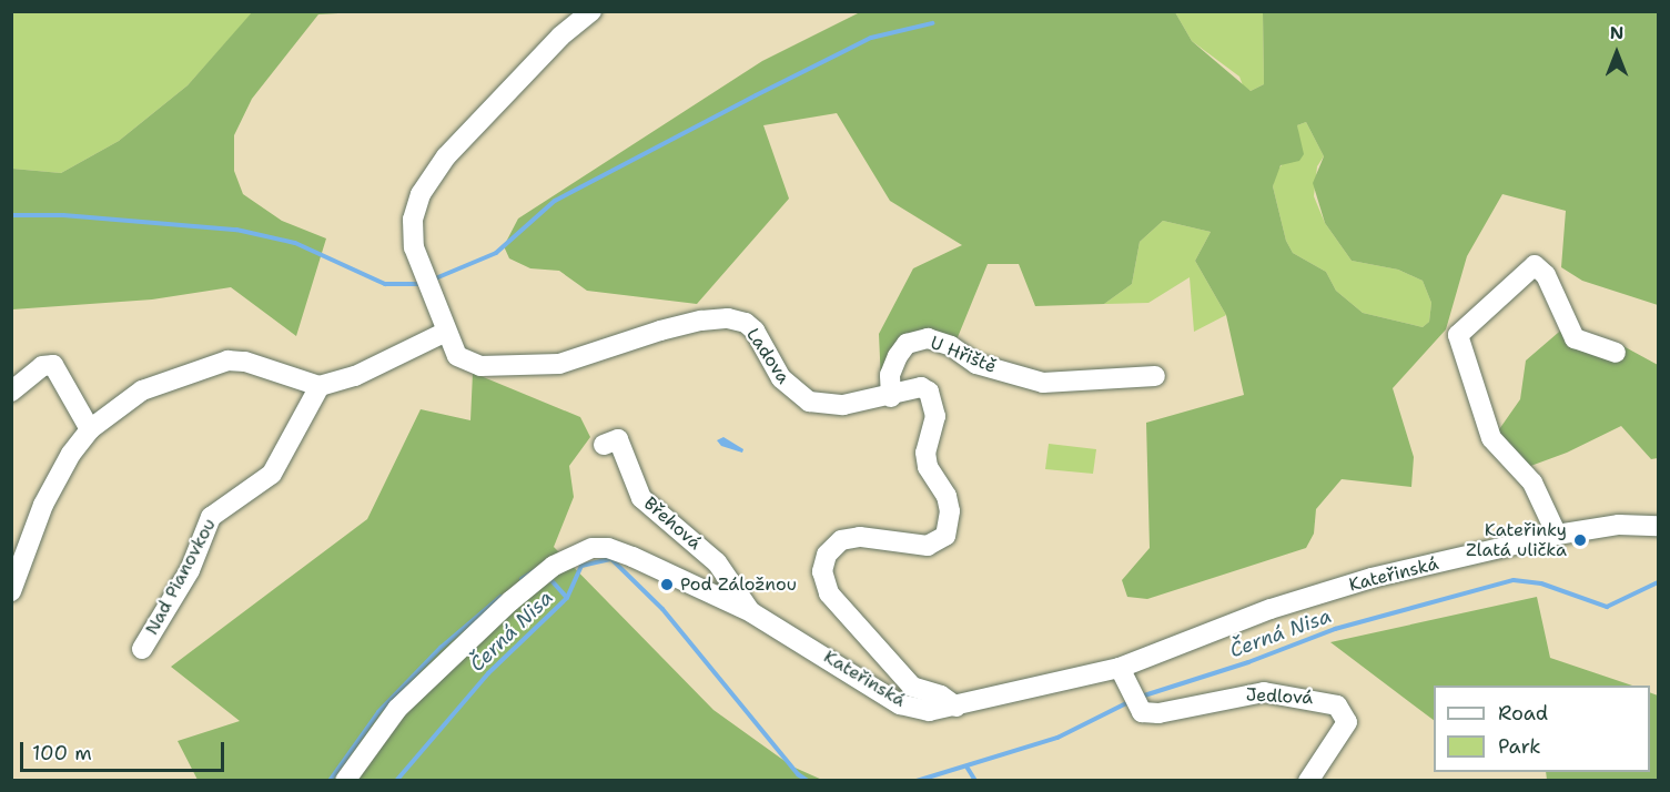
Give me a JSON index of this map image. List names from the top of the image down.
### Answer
{
  "streets": {
    "street": [
      "U Hřiště",
      "Ladova",
      "Břehová",
      "Kateřinská",
      "Nad Pianovkou",
      "Jedlová"
    ]
  },
  "crossings": [
    ["U Hřiště", "Ladova"],
    ["Ladova", "Kateřinská"],
    ["Břehová", "Kateřinská"],
    ["Kateřinská", "Jedlová"]
  ],
  "water": ["Černá Nisa"],
  "places": ["Kateřinky Zlatá ulička", "Pod Záložnou"],
  "legend": ["Road", "Park"],
  "scale_bar": "100 m",
  "north": "top"
}
